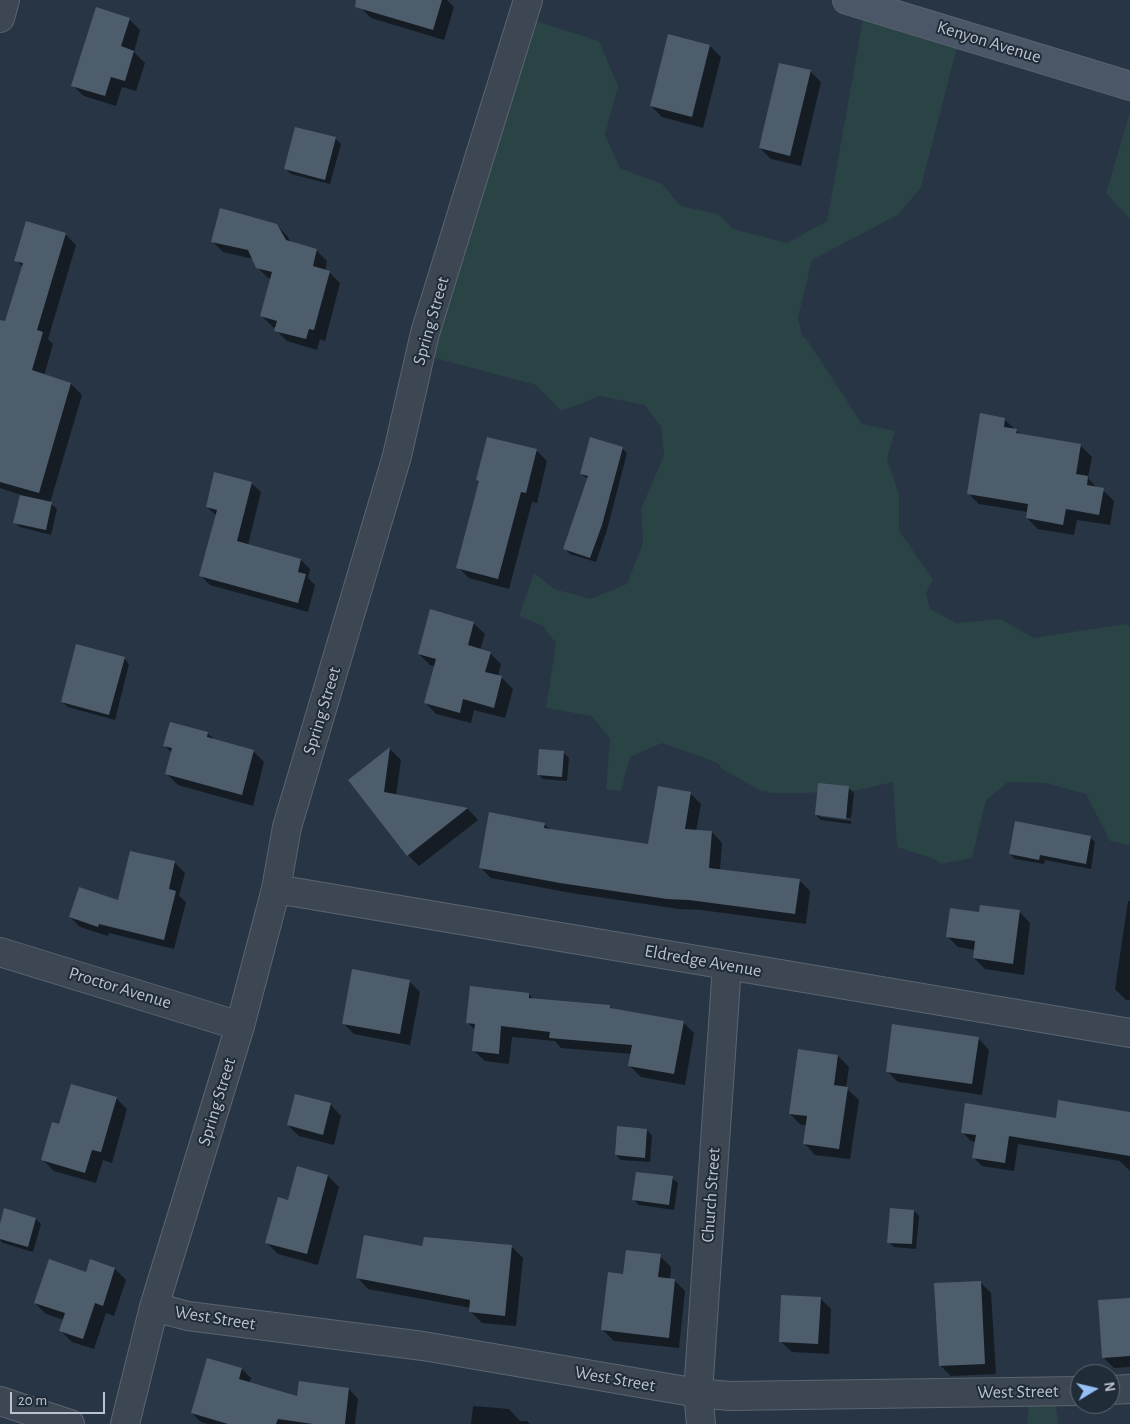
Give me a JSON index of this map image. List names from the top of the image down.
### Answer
{
  "streets": {
    "street": [
      "Kenyon Avenue",
      "Spring Street",
      "Eldredge Avenue",
      "Proctor Avenue",
      "Church Street",
      "West Street"
    ]
  },
  "crossings": [
    ["Spring Street", "Eldredge Avenue"],
    ["Spring Street", "Proctor Avenue"],
    ["Spring Street", "West Street"],
    ["Eldredge Avenue", "Church Street"],
    ["Church Street", "West Street"]
  ],
  "scale_bar": "20 m",
  "north": "right"
}
